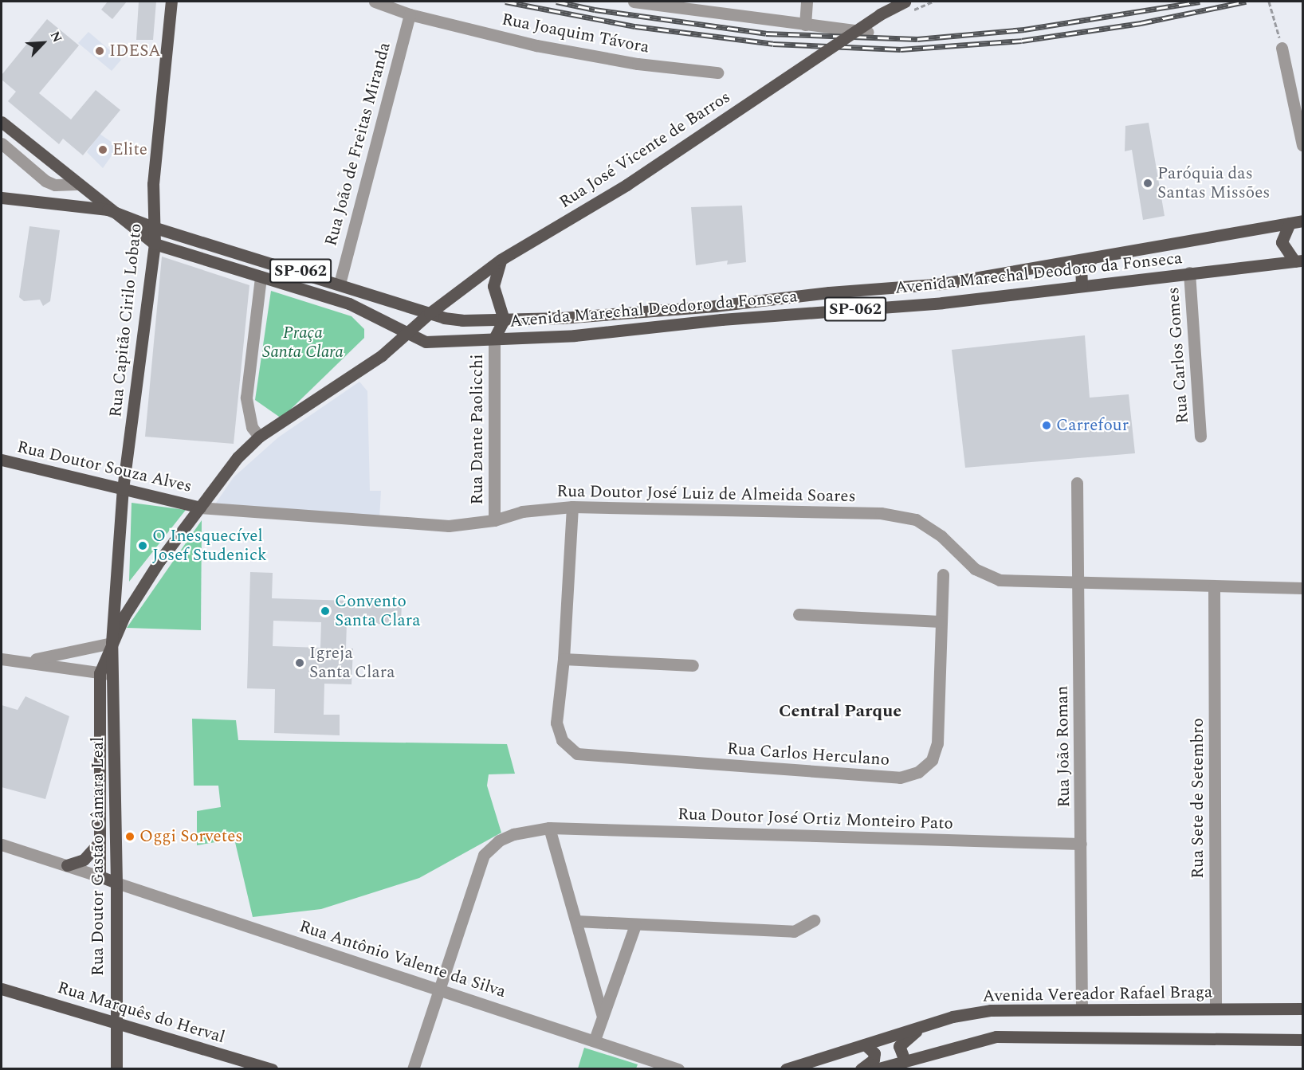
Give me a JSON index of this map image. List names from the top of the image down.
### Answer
{
  "streets": {
    "main road": [
      "Rua José Vicente de Barros",
      "SP-062",
      "Avenida Marechal Deodoro da Fonseca",
      "Rua Capitão Cirilo Lobato",
      "Rua Doutor Souza Alves",
      "Rua Doutor Gastão Câmara Leal",
      "Avenida Vereador Rafael Braga",
      "Rua Marquês do Herval"
    ],
    "street": [
      "Rua Joaquim Távora",
      "Rua João de Freitas Miranda",
      "Rua Carlos Gomes",
      "Rua Dante Paolicchi",
      "Rua Doutor José Luiz de Almeida Soares",
      "Rua João Roman",
      "Rua Carlos Herculano",
      "Rua Sete de Setembro",
      "Rua Doutor José Ortiz Monteiro Pato",
      "Rua Antônio Valente da Silva"
    ]
  },
  "crossings": [
    ["Rua Joaquim Távora", "Rua João de Freitas Miranda"],
    ["Rua João de Freitas Miranda", "SP-062"],
    ["Rua José Vicente de Barros", "SP-062"],
    ["Rua José Vicente de Barros", "Avenida Marechal Deodoro da Fonseca"],
    ["Rua José Vicente de Barros", "Rua Capitão Cirilo Lobato"],
    ["Rua José Vicente de Barros", "Rua Doutor Souza Alves"],
    ["Rua José Vicente de Barros", "Rua Doutor José Luiz de Almeida Soares"],
    ["Rua José Vicente de Barros", "Rua Doutor Gastão Câmara Leal"],
    ["SP-062", "Avenida Marechal Deodoro da Fonseca"],
    ["SP-062", "Rua Capitão Cirilo Lobato"],
    ["Avenida Marechal Deodoro da Fonseca", "Rua Carlos Gomes"],
    ["Avenida Marechal Deodoro da Fonseca", "Rua Dante Paolicchi"],
    ["Rua Capitão Cirilo Lobato", "Rua Doutor Souza Alves"],
    ["Rua Capitão Cirilo Lobato", "Rua Doutor Gastão Câmara Leal"],
    ["Rua Dante Paolicchi", "Rua Doutor José Luiz de Almeida Soares"],
    ["Rua Doutor Souza Alves", "Rua Doutor José Luiz de Almeida Soares"],
    ["Rua Doutor José Luiz de Almeida Soares", "Rua João Roman"],
    ["Rua Doutor José Luiz de Almeida Soares", "Rua Sete de Setembro"],
    ["Rua João Roman", "Rua Doutor José Ortiz Monteiro Pato"],
    ["Rua João Roman", "Avenida Vereador Rafael Braga"],
    ["Rua Sete de Setembro", "Avenida Vereador Rafael Braga"],
    ["Rua Doutor José Ortiz Monteiro Pato", "Rua Antônio Valente da Silva"],
    ["Rua Doutor Gastão Câmara Leal", "Rua Antônio Valente da Silva"],
    ["Rua Doutor Gastão Câmara Leal", "Rua Marquês do Herval"]
  ],
  "districts": ["Central Parque"],
  "parks": ["Praça Santa Clara"],
  "places": [
    "IDESA",
    "Elite",
    "Paróquia das Santas Missões",
    "Carrefour",
    "O Inesquecível Josef Studenick",
    "Convento Santa Clara",
    "Igreja Santa Clara",
    "Oggi Sorvetes"
  ],
  "north": "top right"
}
